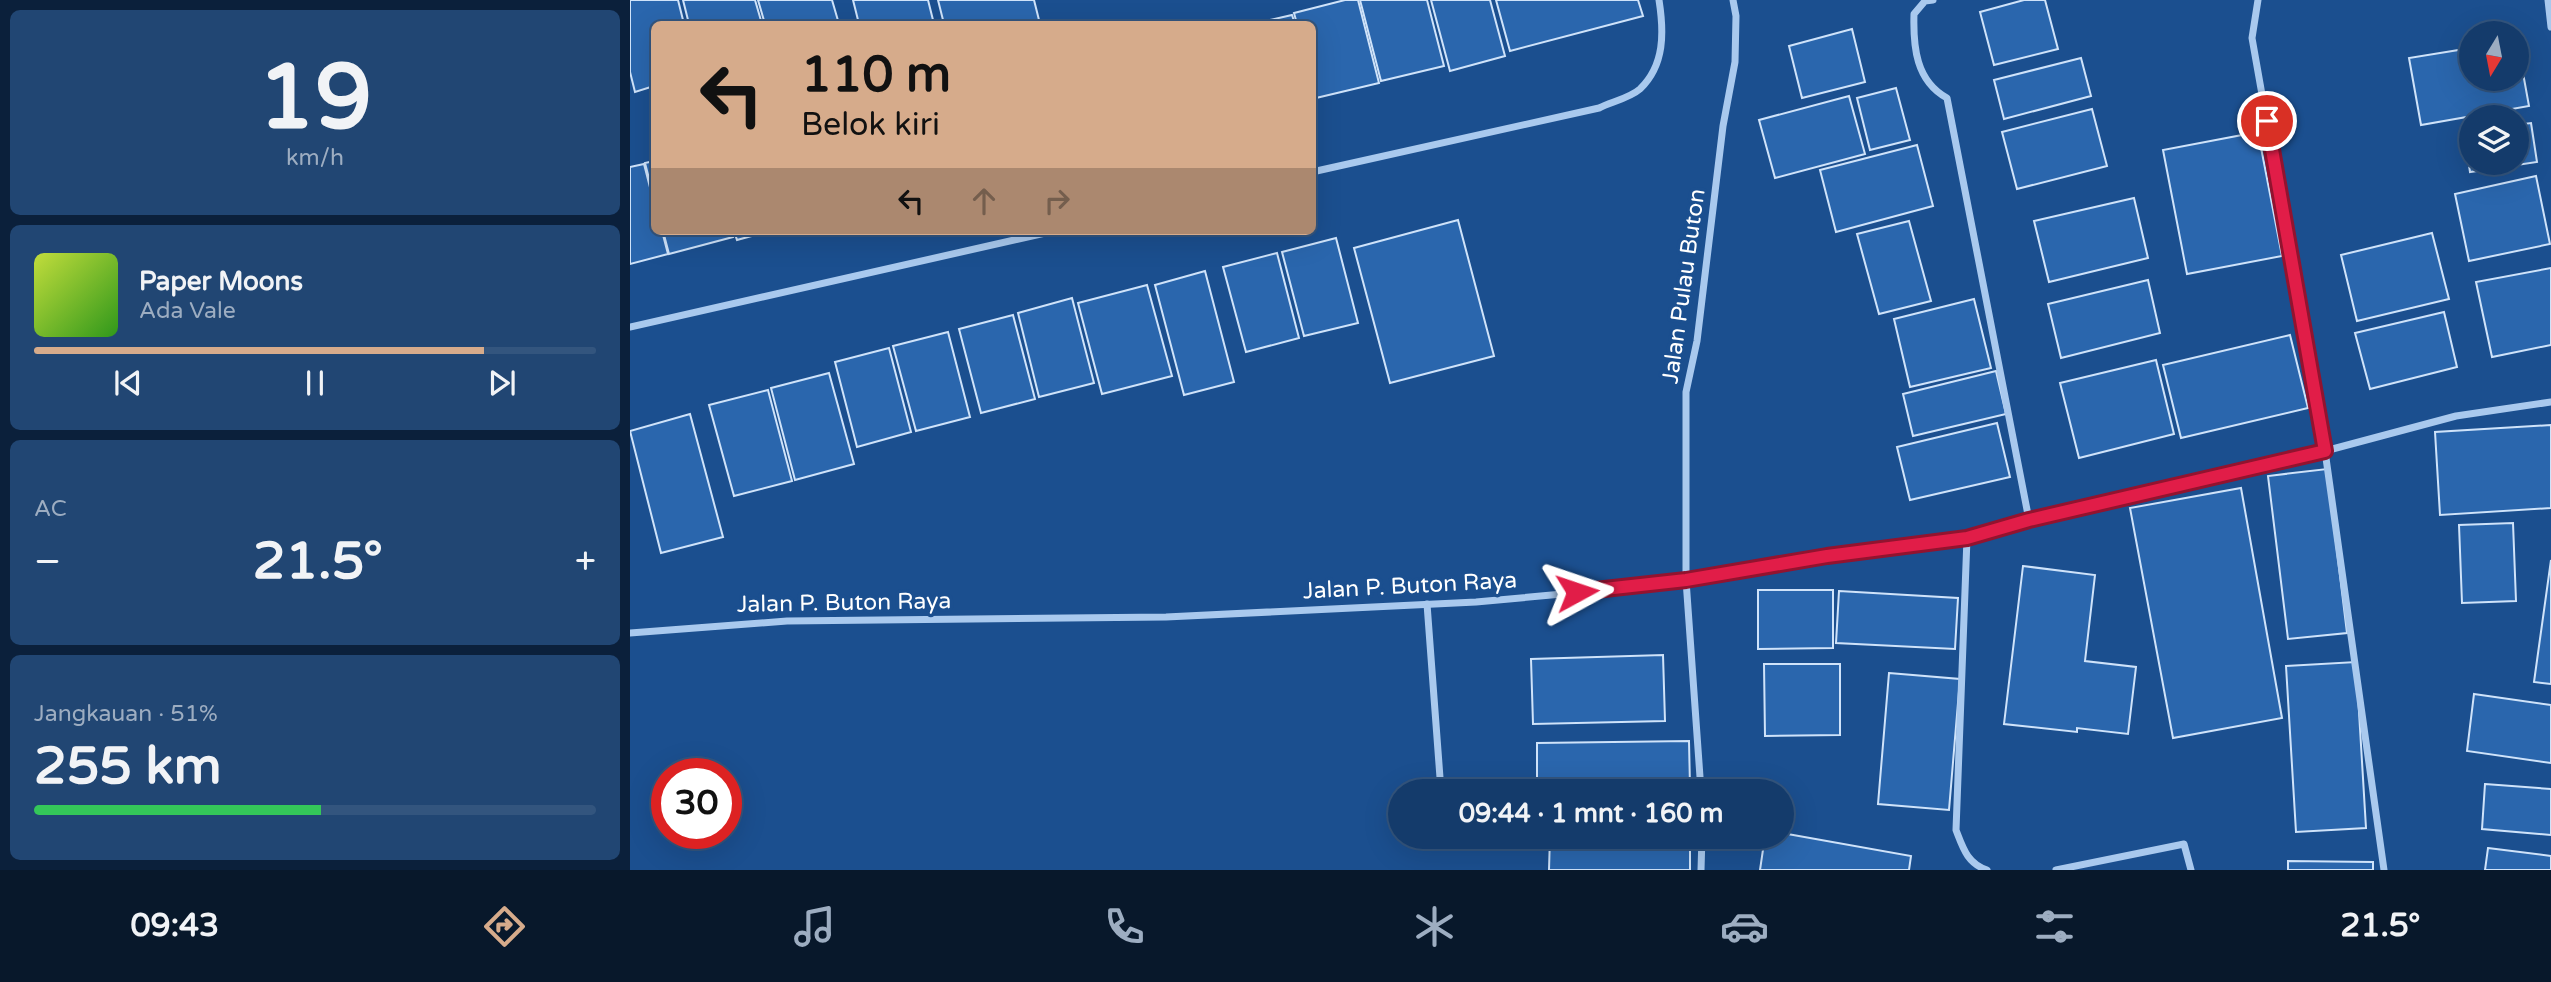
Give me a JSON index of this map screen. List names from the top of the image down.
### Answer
{
  "streets": {
    "street": ["Jalan Pulau Buton", "Jalan P. Buton Raya"]
  },
  "crossings": [
    ["Jalan Pulau Buton", "Jalan P. Buton Raya"]
  ],
  "north": "bottom",
  "page": {
    "tile": [
      ["19", "km/h"],
      "AC",
      ["Jangkauan · 51%", "255 km"]
    ],
    "turn": ["110 m", "Belok kiri"],
    "song": ["Paper Moons", "Ada Vale"],
    "heat": ["−", "21.5°", "+"],
    "limit": "30",
    "trip": "09:44 · 1 mnt · 160 m",
    "tabs": ["09:43", "21.5°"]
  }
}
